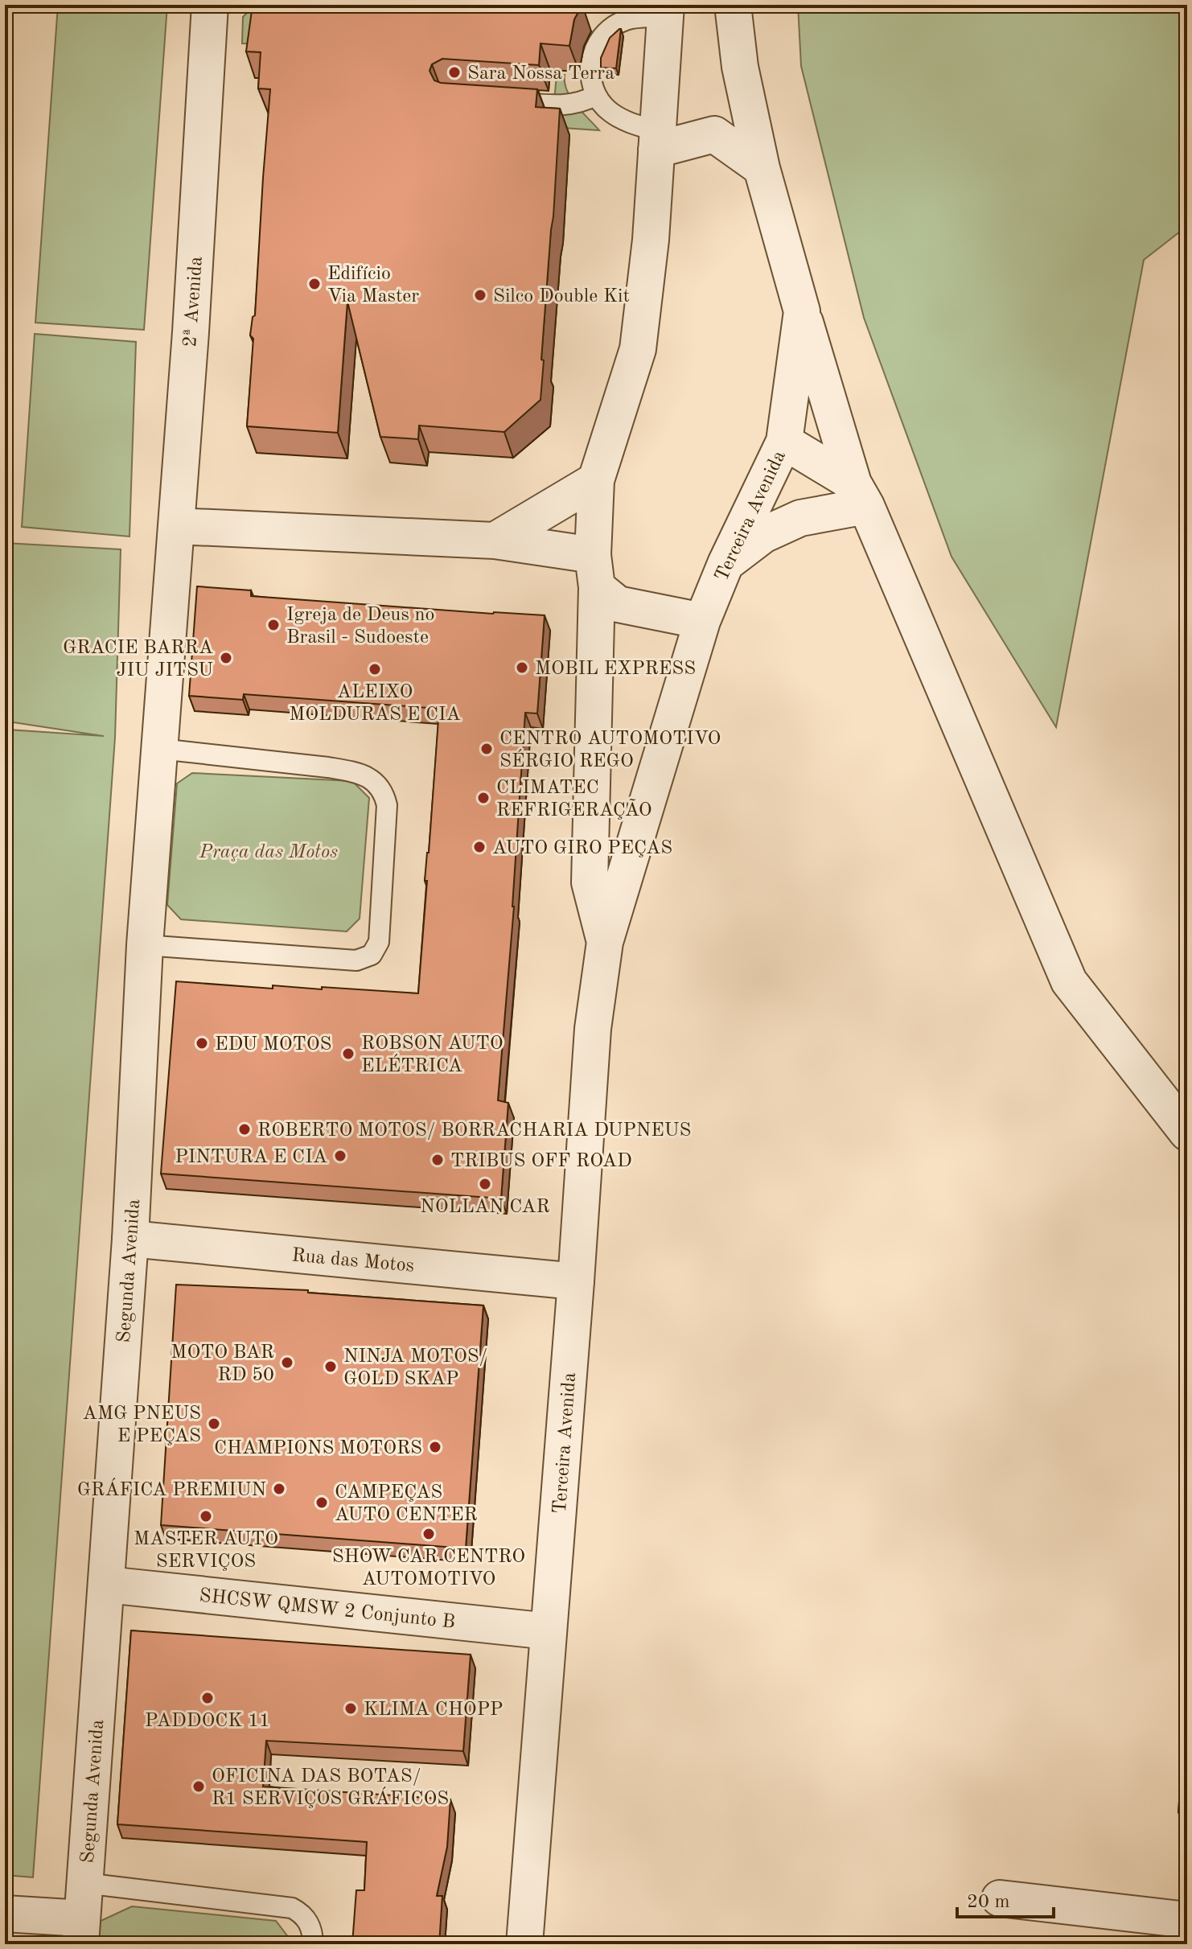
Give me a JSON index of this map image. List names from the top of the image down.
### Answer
{
  "streets": {
    "street": [
      "2ª Avenida",
      "Terceira Avenida",
      "Rua das Motos",
      "Segunda Avenida",
      "SHCSW QMSW 2 Conjunto B"
    ]
  },
  "crossings": [
    ["2ª Avenida", "Segunda Avenida"],
    ["Terceira Avenida", "Rua das Motos"],
    ["Terceira Avenida", "SHCSW QMSW 2 Conjunto B"],
    ["Rua das Motos", "Segunda Avenida"],
    ["Segunda Avenida", "SHCSW QMSW 2 Conjunto B"]
  ],
  "parks": ["Praça das Motos"],
  "places": [
    "Sara Nossa Terra",
    "Edifício Via Master",
    "Silco Double Kit",
    "Igreja de Deus no Brasil - Sudoeste",
    "GRACIE BARRA JIU JITSU",
    "MOBIL EXPRESS",
    "ALEIXO MOLDURAS E CIA",
    "CENTRO AUTOMOTIVO SÉRGIO REGO",
    "CLIMATEC REFRIGERAÇÃO",
    "AUTO GIRO PEÇAS",
    "EDU MOTOS",
    "ROBSON AUTO ELÉTRICA",
    "ROBERTO MOTOS/ BORRACHARIA DUPNEUS",
    "PINTURA E CIA",
    "TRIBUS OFF ROAD",
    "NOLLAN CAR",
    "MOTO BAR RD 50",
    "NINJA MOTOS/ GOLD SKAP",
    "AMG PNEUS E PEÇAS",
    "CHAMPIONS MOTORS",
    "GRÁFICA PREMIUN",
    "CAMPEÇAS AUTO CENTER",
    "MASTER AUTO SERVIÇOS",
    "SHOW CAR CENTRO AUTOMOTIVO",
    "PADDOCK 11",
    "KLIMA CHOPP",
    "OFICINA DAS BOTAS/ R1 SERVIÇOS GRÁFICOS"
  ],
  "scale_bar": "20 m"
}
